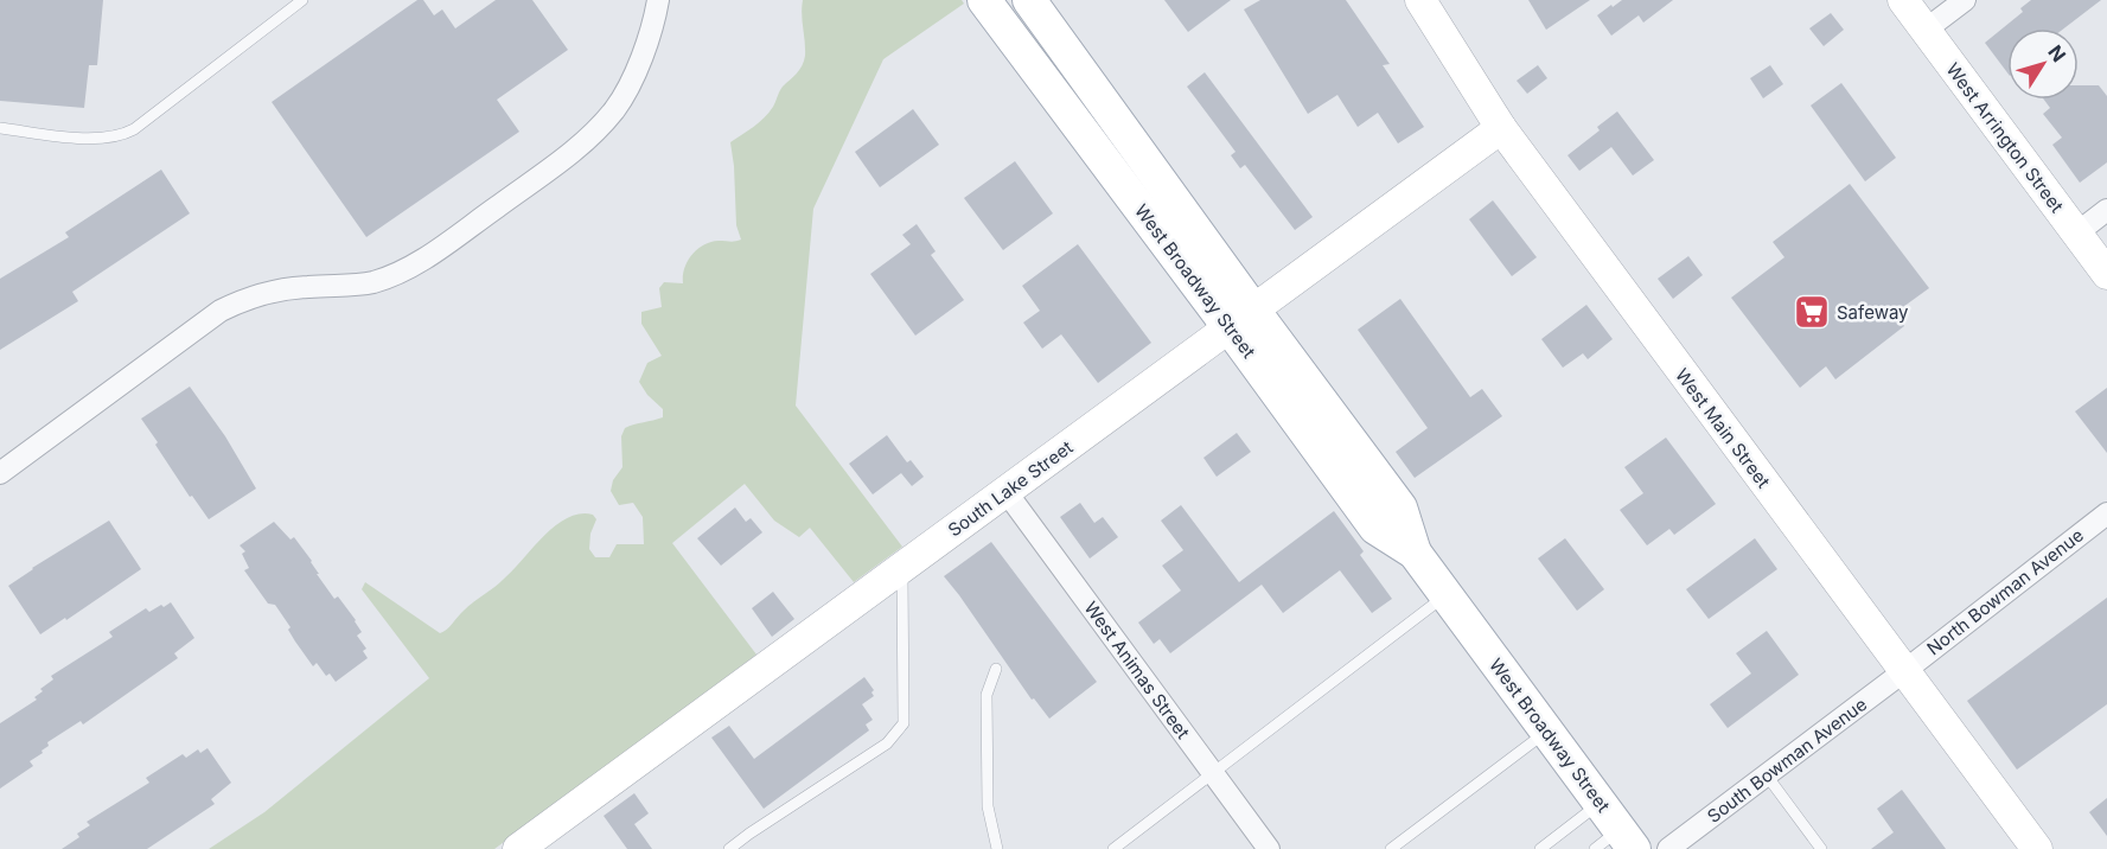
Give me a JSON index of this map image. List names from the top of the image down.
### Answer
{
  "streets": {
    "main road": [
      "West Arrington Street",
      "West Broadway Street",
      "West Main Street",
      "South Lake Street"
    ],
    "street": ["North Bowman Avenue", "West Animas Street", "South Bowman Avenue"]
  },
  "crossings": [
    ["West Broadway Street", "South Lake Street"],
    ["West Main Street", "South Lake Street"],
    ["West Main Street", "North Bowman Avenue"],
    ["West Main Street", "South Bowman Avenue"],
    ["South Lake Street", "West Animas Street"],
    ["North Bowman Avenue", "South Bowman Avenue"]
  ],
  "places": {
    "supermarket": ["Safeway"]
  },
  "north": "top right"
}
